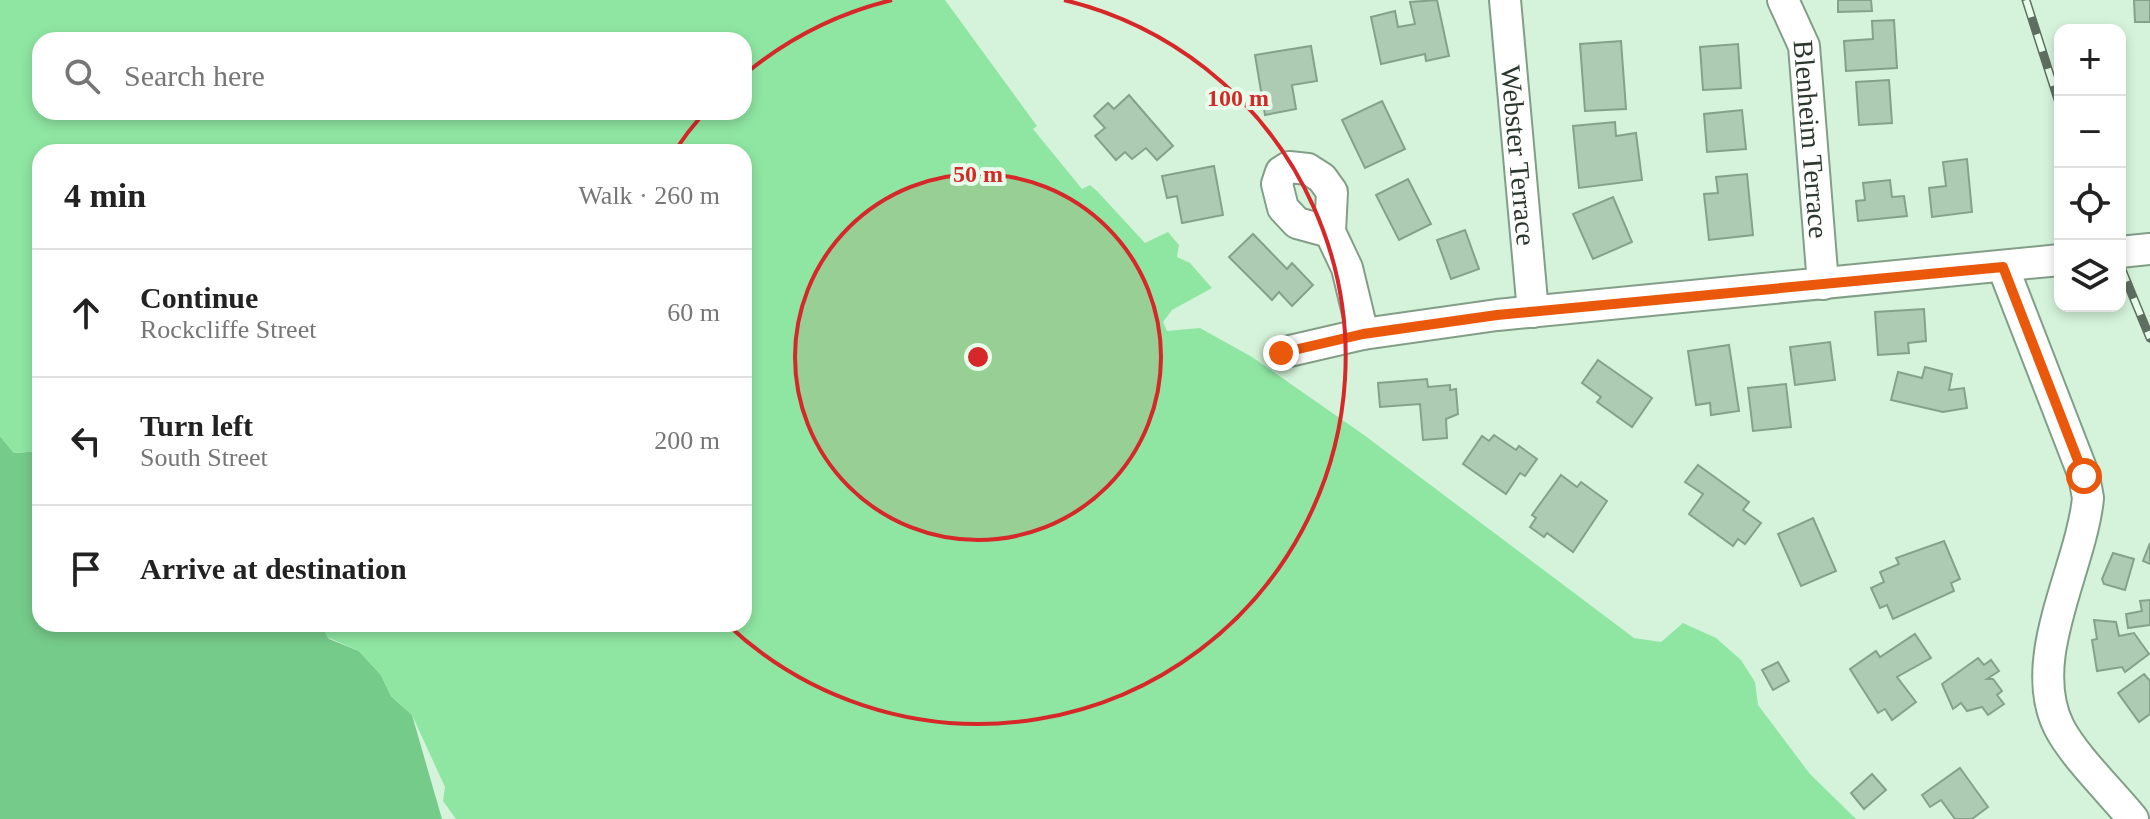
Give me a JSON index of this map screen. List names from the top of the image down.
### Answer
{
  "streets": {
    "street": ["Blenheim Terrace", "Webster Terrace"]
  },
  "page": {
    "map_buttons": ["+", "−"],
    "search": "Search here",
    "heading": ["4 min", "Walk · 260 m"],
    "list": [
      ["Continue", "Rockcliffe Street", "60 m"],
      ["Turn left", "South Street", "200 m"],
      "Arrive at destination"
    ]
  },
  "rings": ["100 m", "50 m"]
}
